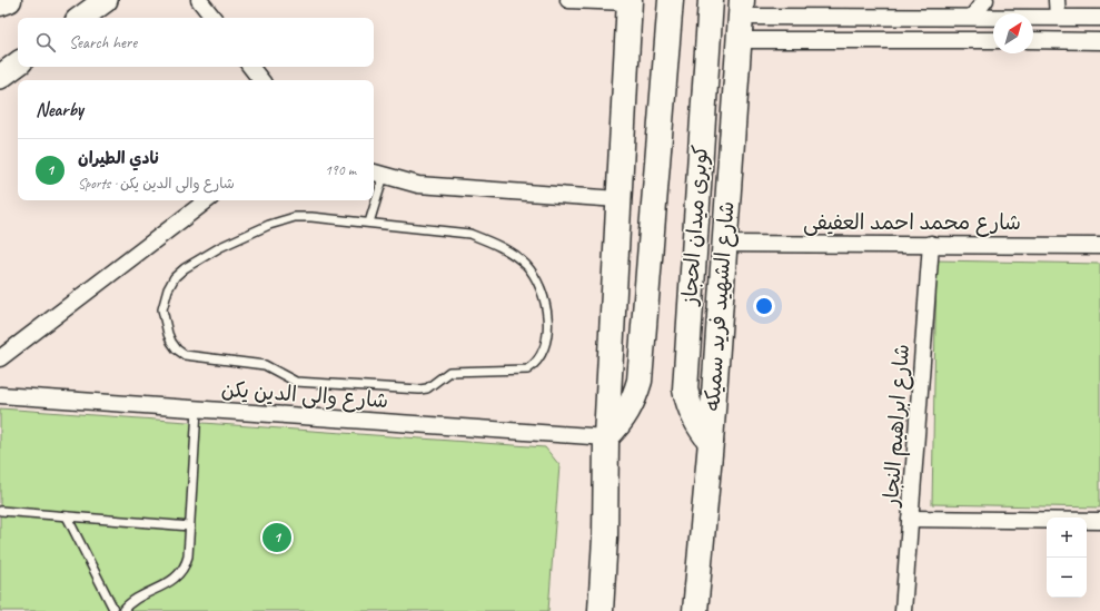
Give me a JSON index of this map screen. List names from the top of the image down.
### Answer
{
  "streets": {
    "main road": ["كوبرى ميدان الحجاز", "شارع الشهيد فريد سميكه"],
    "street": ["شارع محمد احمد العفيفى", "شارع والى الدين يكن", "شارع ابراهيم النجار"]
  },
  "crossings": [
    ["شارع محمد احمد العفيفى", "شارع الشهيد فريد سميكه"],
    ["شارع محمد احمد العفيفى", "شارع ابراهيم النجار"],
    ["كوبرى ميدان الحجاز", "شارع الشهيد فريد سميكه"],
    ["كوبرى ميدان الحجاز", "شارع والى الدين يكن"]
  ],
  "north": "top right",
  "page": {
    "search": "Search here",
    "heading": "Nearby",
    "list": [
      {
        "mark": "1",
        "name": "نادي الطيران",
        "note": "Sports · شارع والى الدين يكن",
        "value": "190 m"
      }
    ],
    "map_buttons": ["+", "−"],
    "pins": "1"
  }
}
